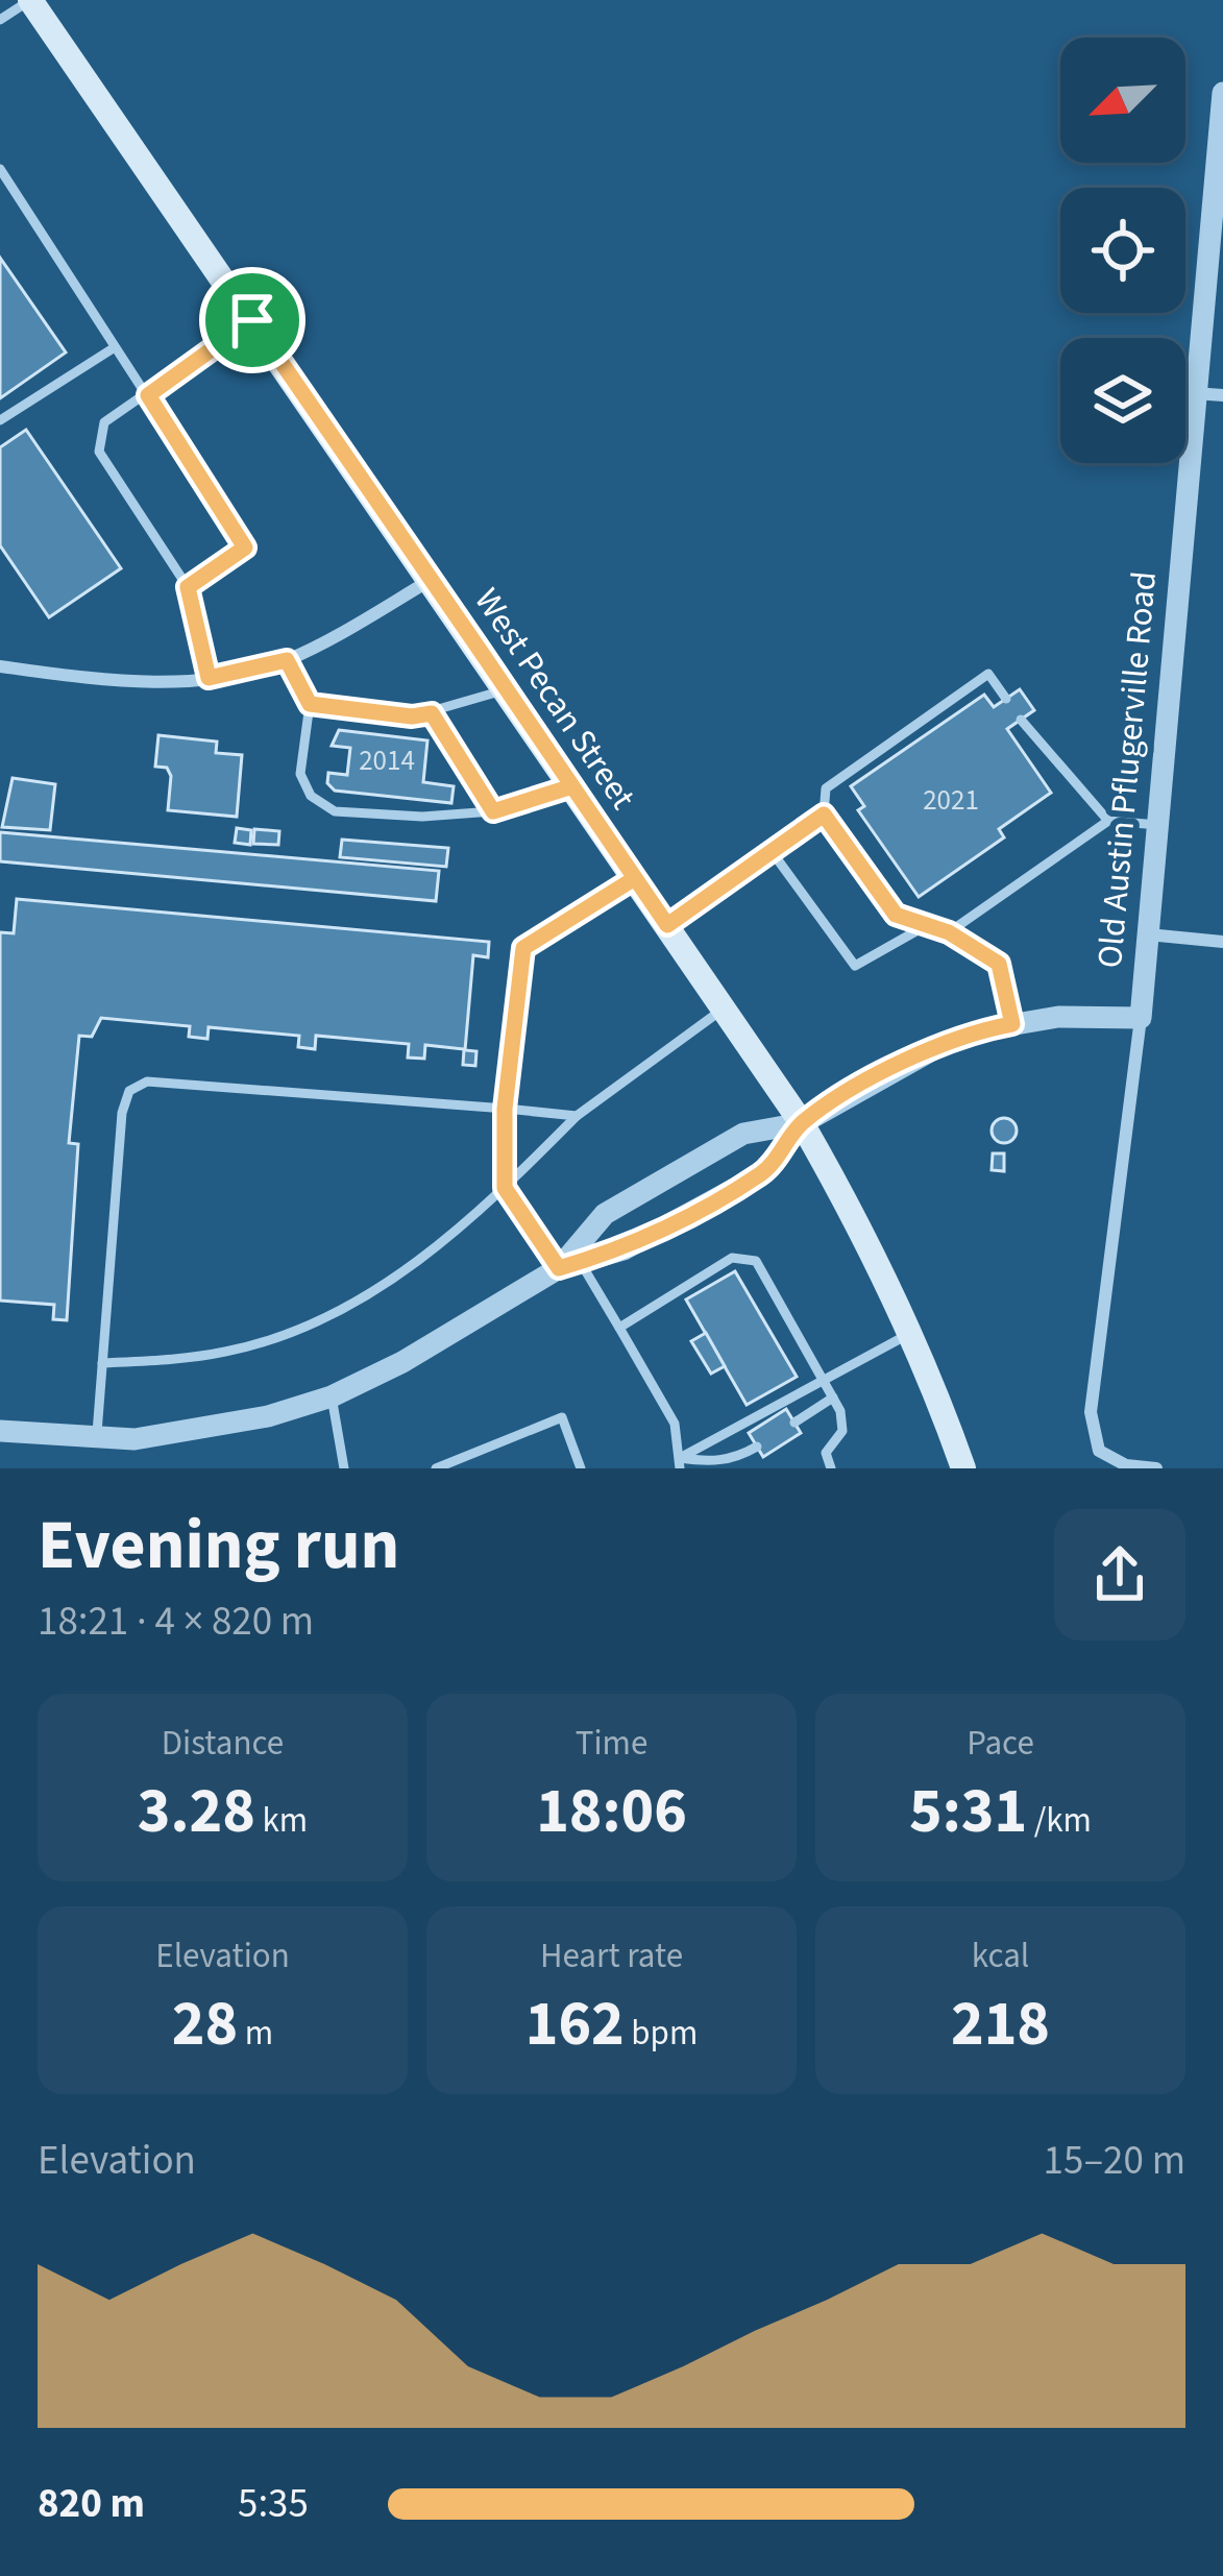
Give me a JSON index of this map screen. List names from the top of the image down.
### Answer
{
  "streets": {
    "main road": ["West Pecan Street"],
    "street": ["Old Austin Pflugerville Road"]
  },
  "house_numbers": ["2014", "2021"],
  "north": "bottom left",
  "page": {
    "heading": ["Evening run", "18:21 · 4 × 820 m"],
    "stats": [
      ["Distance", "3.28 km"],
      ["Time", "18:06"],
      ["Pace", "5:31 /km"],
      ["Elevation", "28 m"],
      ["Heart rate", "162 bpm"],
      ["kcal", "218"]
    ],
    "chart": ["Elevation", "15–20 m"],
    "list": [
      {
        "name": "820 m",
        "note": "5:35"
      }
    ]
  }
}
